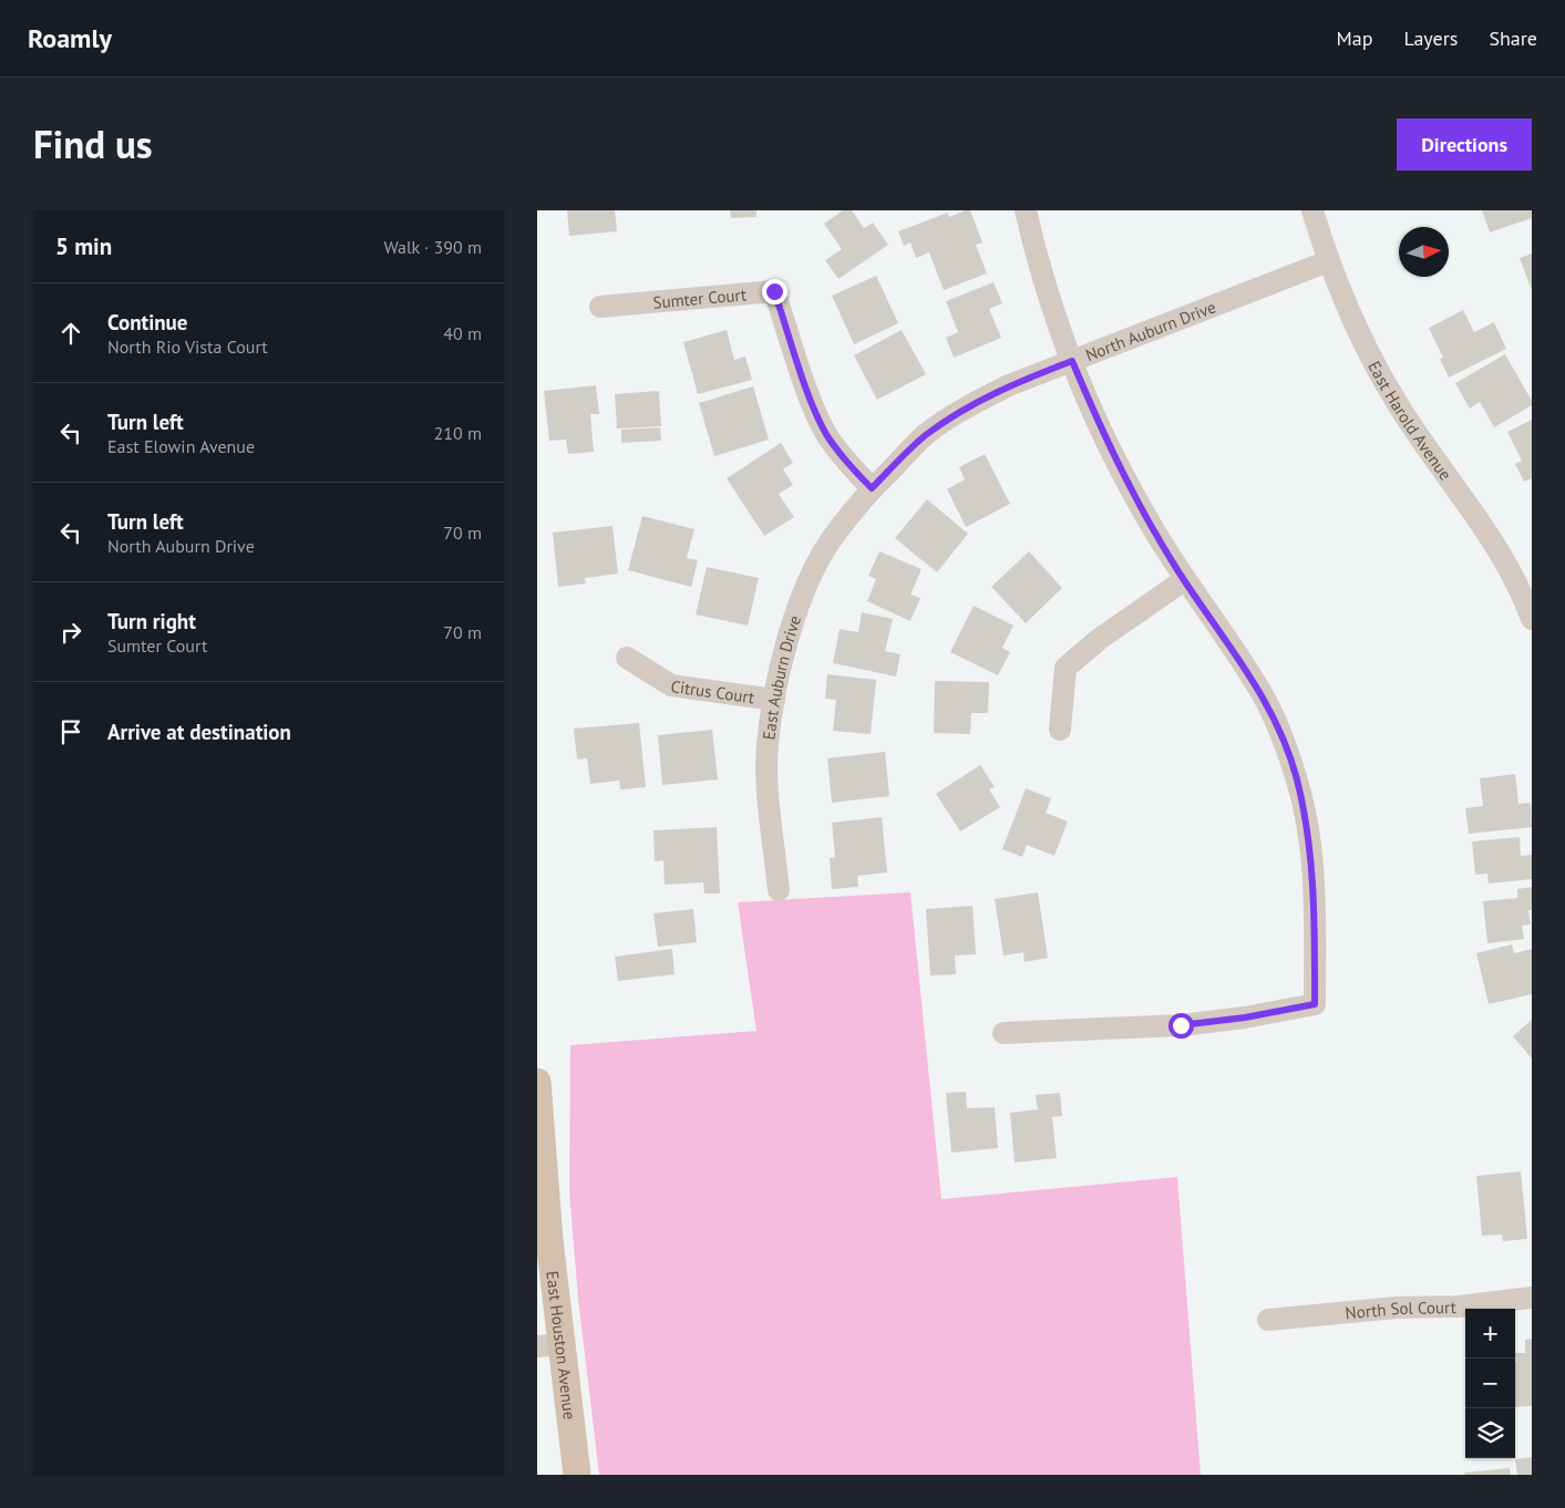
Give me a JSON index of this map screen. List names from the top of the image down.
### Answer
{
  "streets": {
    "main road": ["East Houston Avenue"],
    "street": [
      "Sumter Court",
      "North Auburn Drive",
      "East Harold Avenue",
      "East Auburn Drive",
      "Citrus Court",
      "North Sol Court"
    ]
  },
  "crossings": [
    ["Sumter Court", "North Auburn Drive"],
    ["Sumter Court", "East Auburn Drive"],
    ["North Auburn Drive", "East Harold Avenue"],
    ["North Auburn Drive", "East Auburn Drive"],
    ["East Auburn Drive", "Citrus Court"]
  ],
  "north": "right",
  "page": {
    "header": "Roamly",
    "nav": ["Map", "Layers", "Share"],
    "title": "Find us",
    "buttons": "Directions",
    "heading": ["5 min", "Walk · 390 m"],
    "list": [
      ["Continue", "North Rio Vista Court", "40 m"],
      ["Turn left", "East Elowin Avenue", "210 m"],
      ["Turn left", "North Auburn Drive", "70 m"],
      ["Turn right", "Sumter Court", "70 m"],
      "Arrive at destination"
    ],
    "map_buttons": ["+", "−"]
  }
}
